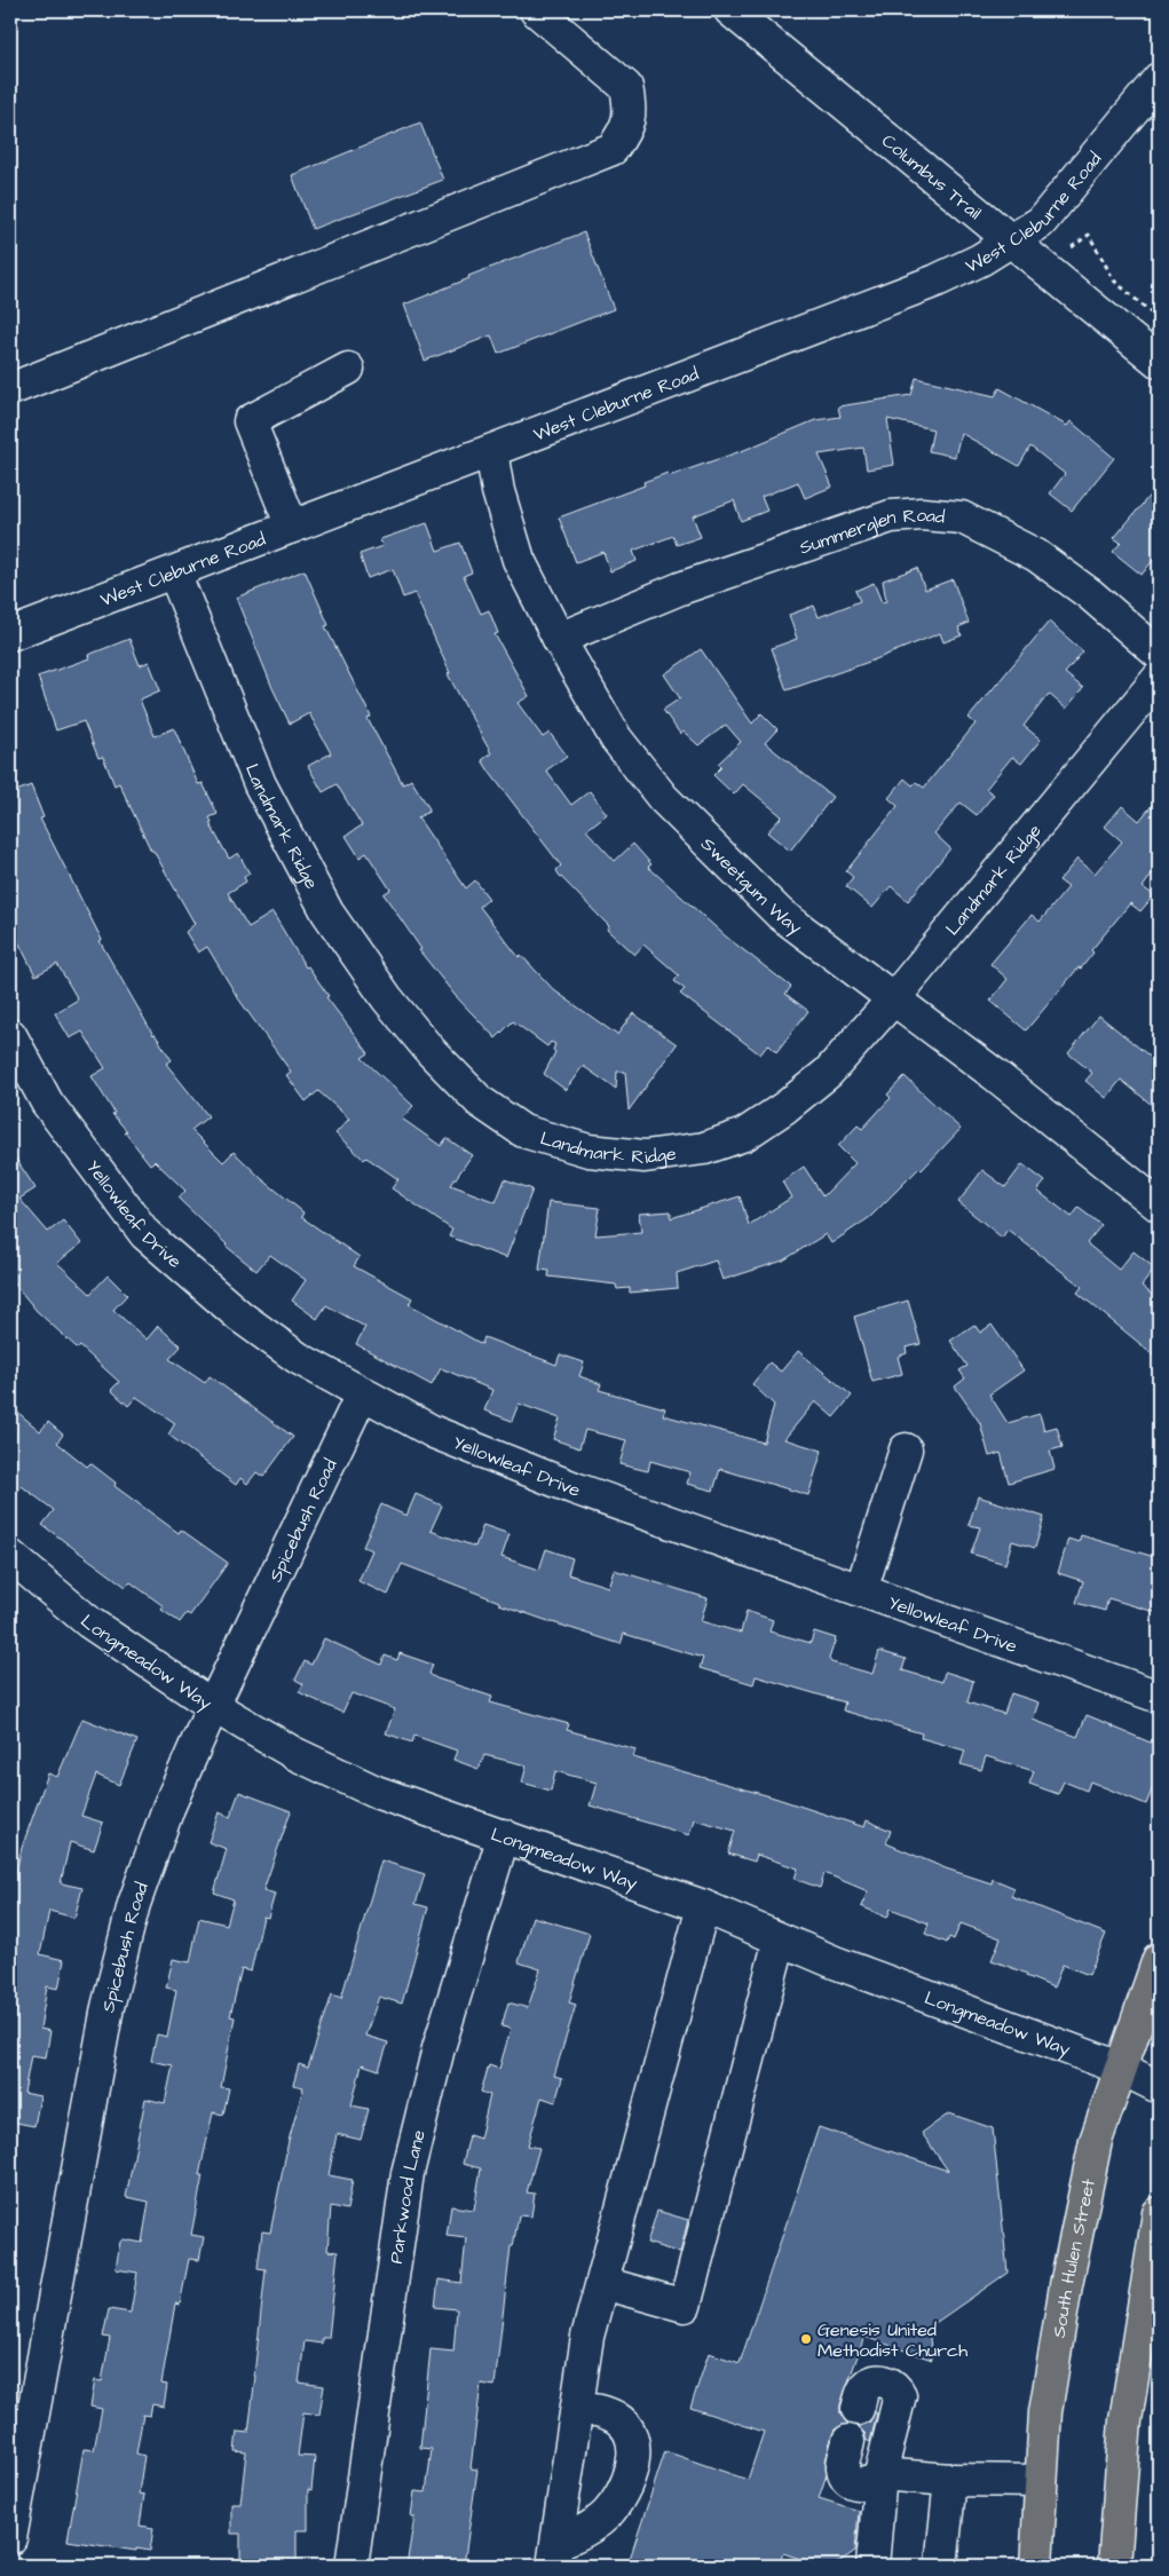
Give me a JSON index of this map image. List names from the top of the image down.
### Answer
{
  "streets": {
    "main road": ["South Hulen Street"],
    "street": [
      "Columbus Trail",
      "West Cleburne Road",
      "Summerglen Road",
      "Landmark Ridge",
      "Sweetgum Way",
      "Yellowleaf Drive",
      "Spicebush Road",
      "Longmeadow Way",
      "Parkwood Lane"
    ]
  },
  "crossings": [
    ["Columbus Trail", "West Cleburne Road"],
    ["West Cleburne Road", "Landmark Ridge"],
    ["West Cleburne Road", "Sweetgum Way"],
    ["Summerglen Road", "Sweetgum Way"],
    ["Landmark Ridge", "Sweetgum Way"],
    ["Yellowleaf Drive", "Spicebush Road"],
    ["Spicebush Road", "Longmeadow Way"],
    ["Longmeadow Way", "Parkwood Lane"],
    ["Longmeadow Way", "South Hulen Street"]
  ],
  "places": ["Genesis United Methodist Church"]
}
